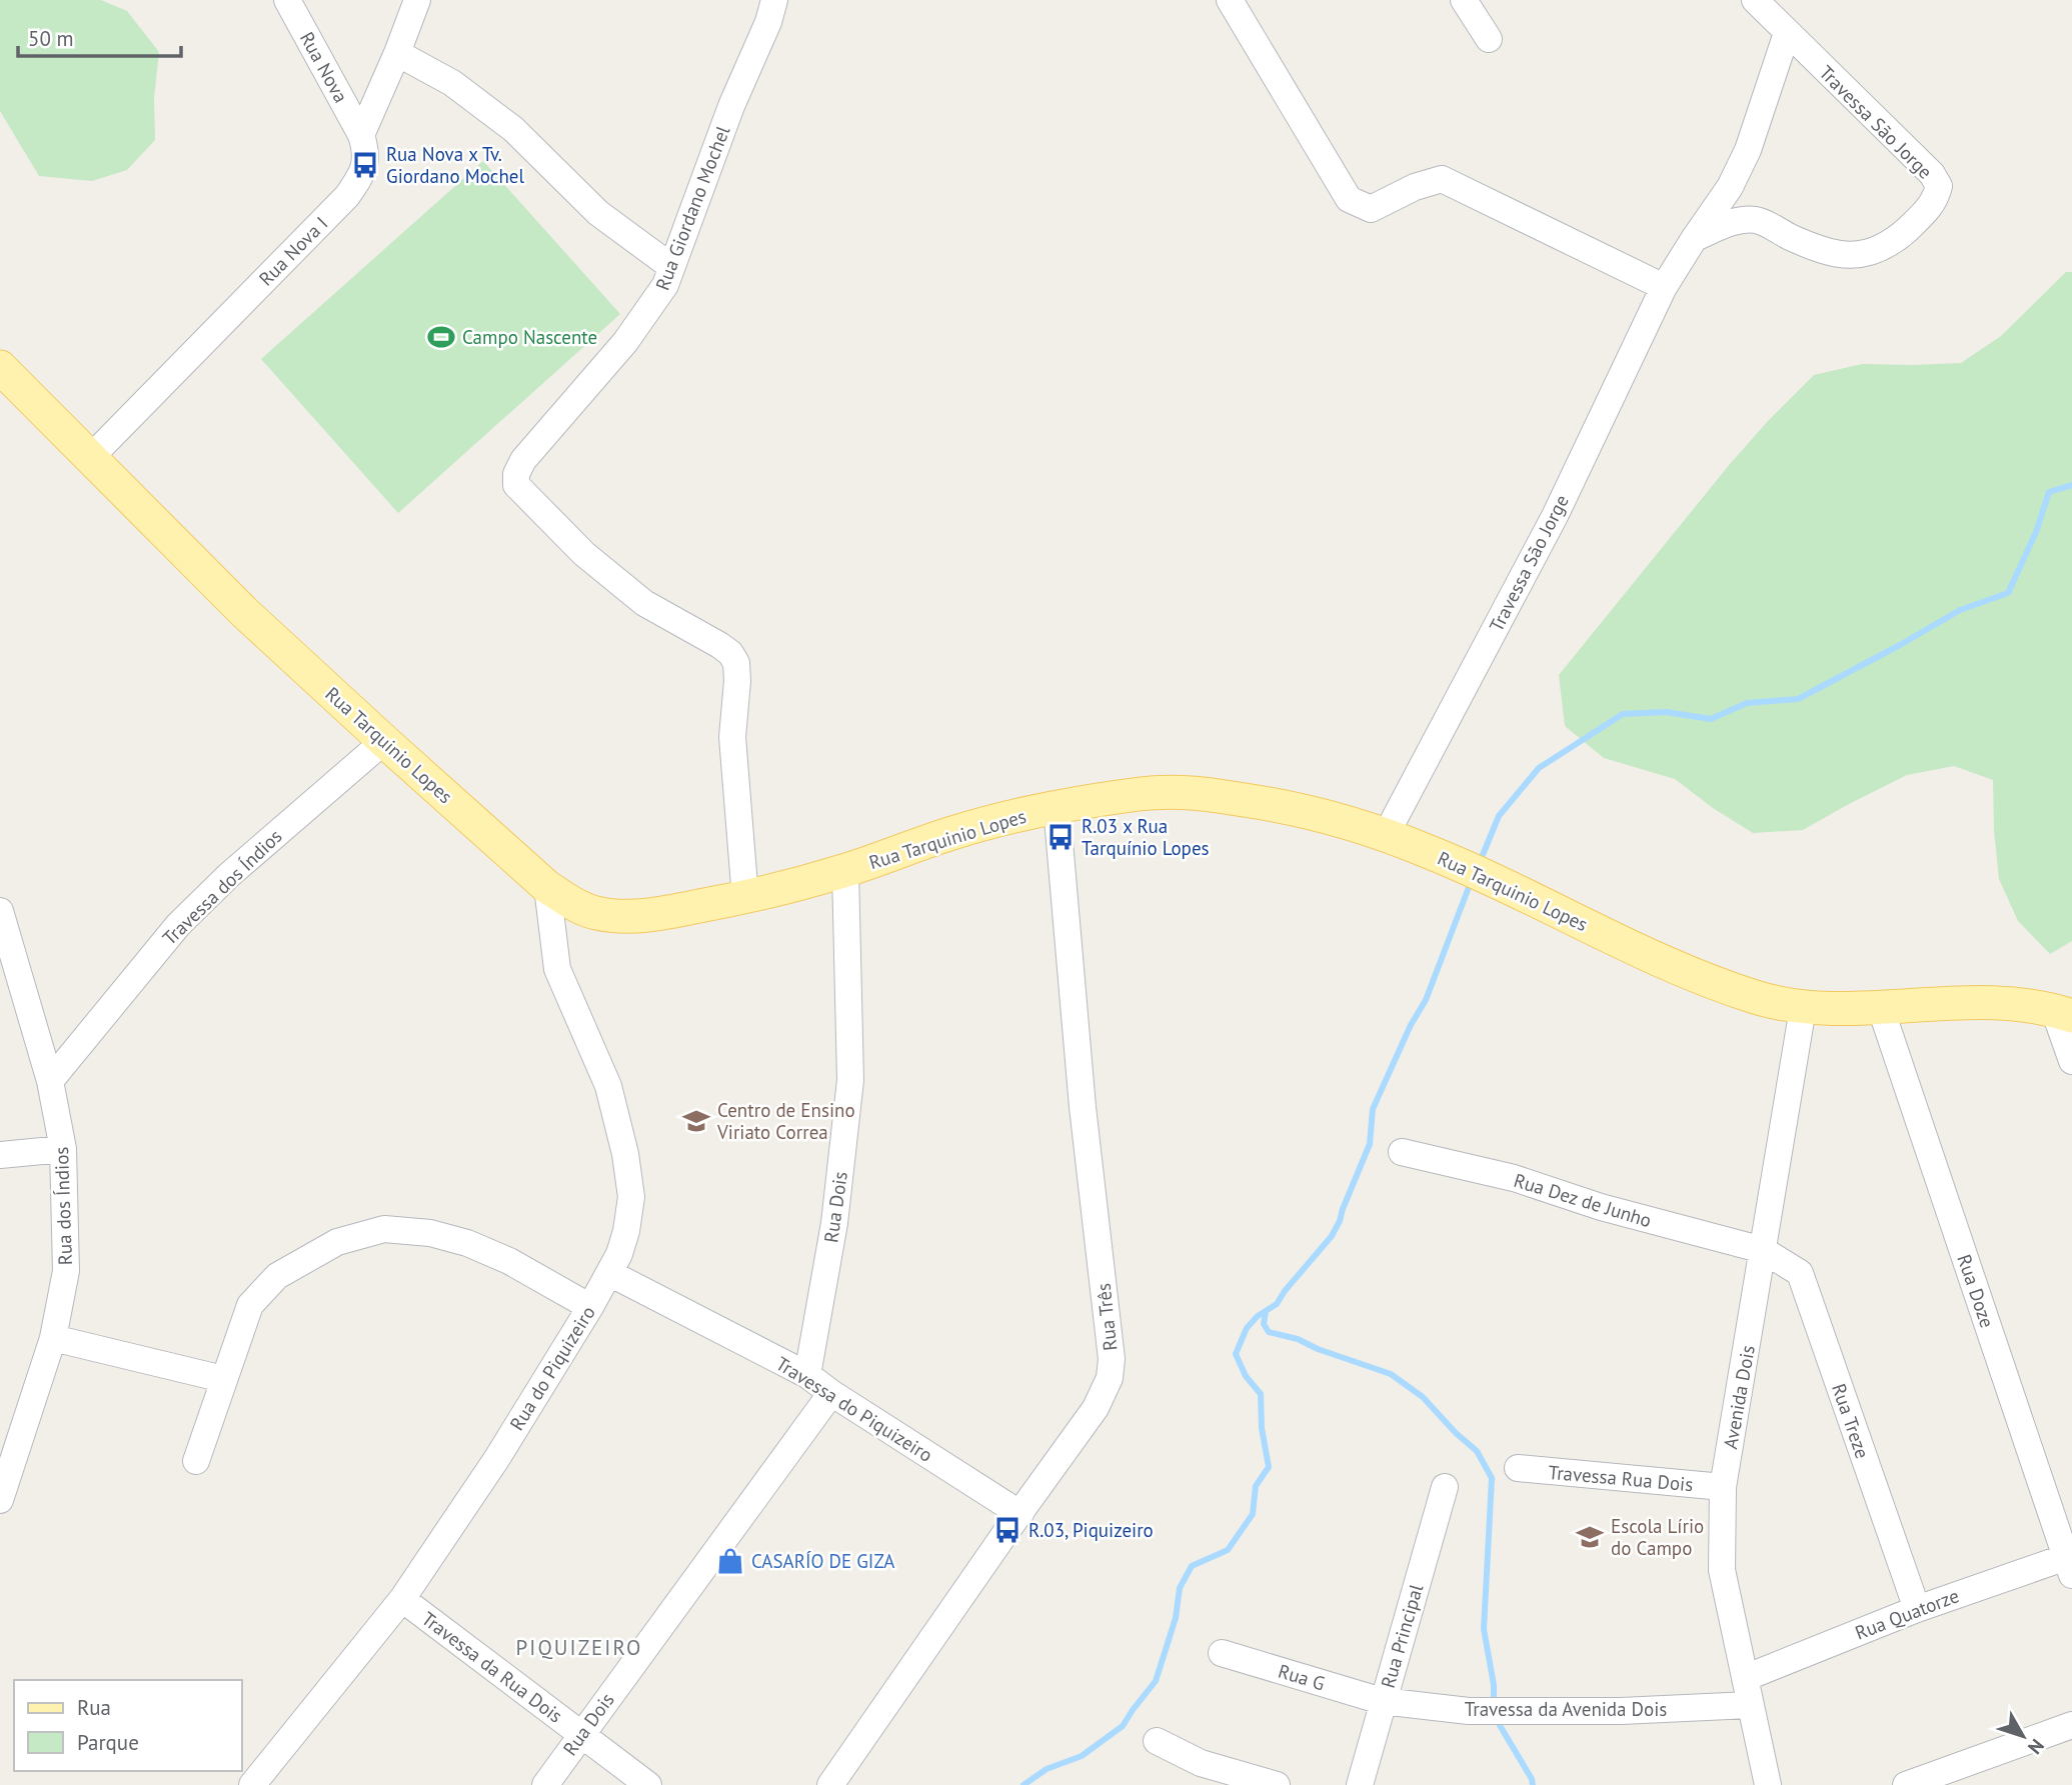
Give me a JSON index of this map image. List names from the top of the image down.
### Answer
{
  "streets": {
    "main road": ["Rua Tarquinio Lopes"],
    "street": [
      "Rua Nova",
      "Travessa São Jorge",
      "Rua Giordano Mochel",
      "Rua Nova I",
      "Travessa dos Índios",
      "Rua Dez de Junho",
      "Rua dos Índios",
      "Rua Dois",
      "Rua Doze",
      "Rua Três",
      "Rua do Piquizeiro",
      "Avenida Dois",
      "Travessa do Piquizeiro",
      "Rua Treze",
      "Travessa Rua Dois",
      "Rua Quatorze",
      "Rua Principal",
      "Travessa da Rua Dois",
      "Rua G",
      "Travessa da Avenida Dois"
    ]
  },
  "crossings": [
    ["Rua Nova", "Rua Nova I"],
    ["Travessa São Jorge", "Rua Tarquinio Lopes"],
    ["Rua Giordano Mochel", "Rua Tarquinio Lopes"],
    ["Rua Nova I", "Rua Tarquinio Lopes"],
    ["Rua Tarquinio Lopes", "Travessa dos Índios"],
    ["Rua Tarquinio Lopes", "Rua Dois"],
    ["Rua Tarquinio Lopes", "Rua Doze"],
    ["Rua Tarquinio Lopes", "Rua Três"],
    ["Rua Tarquinio Lopes", "Rua do Piquizeiro"],
    ["Rua Tarquinio Lopes", "Avenida Dois"],
    ["Travessa dos Índios", "Rua dos Índios"],
    ["Rua Dez de Junho", "Avenida Dois"],
    ["Rua Dez de Junho", "Rua Treze"],
    ["Rua Dois", "Travessa do Piquizeiro"],
    ["Rua Dois", "Travessa da Rua Dois"],
    ["Rua Doze", "Rua Quatorze"],
    ["Rua Três", "Travessa do Piquizeiro"],
    ["Rua do Piquizeiro", "Travessa do Piquizeiro"],
    ["Rua do Piquizeiro", "Travessa da Rua Dois"],
    ["Avenida Dois", "Rua Treze"],
    ["Avenida Dois", "Travessa Rua Dois"],
    ["Avenida Dois", "Rua Quatorze"],
    ["Avenida Dois", "Travessa da Avenida Dois"],
    ["Rua Treze", "Rua Quatorze"],
    ["Rua Principal", "Rua G"],
    ["Rua Principal", "Travessa da Avenida Dois"],
    ["Rua G", "Travessa da Avenida Dois"]
  ],
  "districts": ["PIQUIZEIRO"],
  "places": {
    "bus stop": ["Rua Nova x Tv. Giordano Mochel", "R.03 x Rua Tarquínio Lopes", "R.03, Piquizeiro"],
    "sports": ["Campo Nascente"],
    "school or university": ["Centro de Ensino Viriato Correa", "Escola Lírio do Campo"],
    "shop": ["CASARÍO DE GIZA"]
  },
  "legend": ["Rua", "Parque"],
  "scale_bar": "50 m",
  "north": "bottom right"
}
